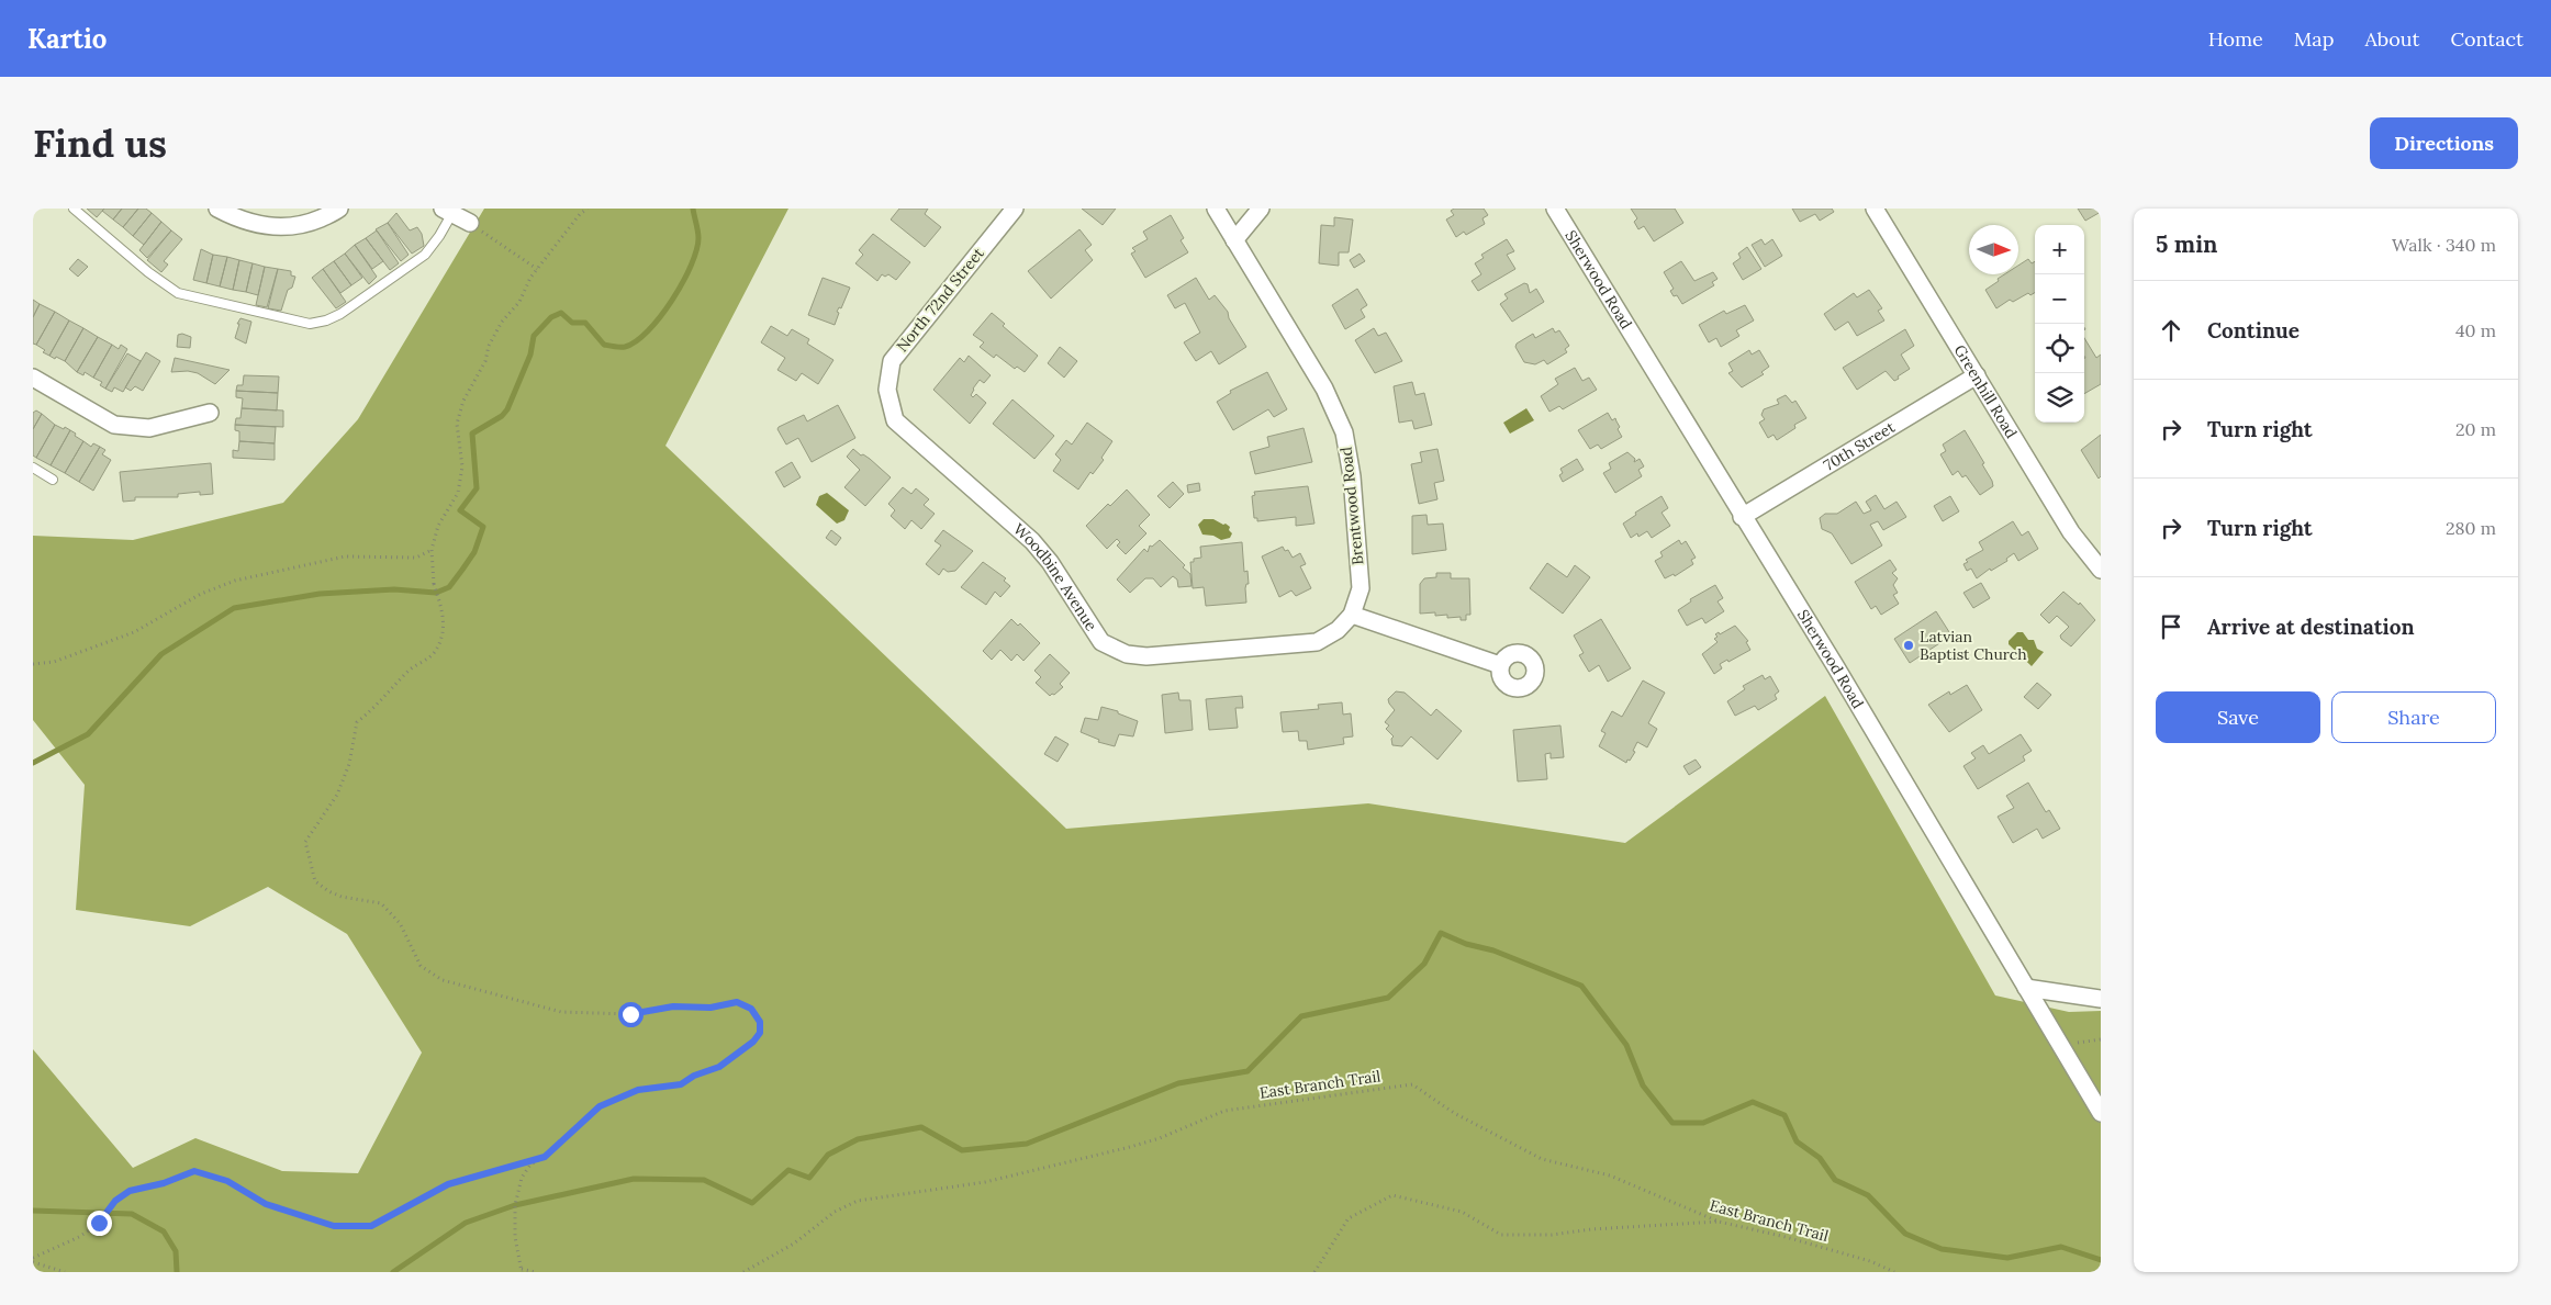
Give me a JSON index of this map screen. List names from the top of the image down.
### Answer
{
  "streets": {
    "street": [
      "Sherwood Road",
      "North 72nd Street",
      "Greenhill Road",
      "70th Street",
      "Brentwood Road",
      "Woodbine Avenue"
    ],
    "path": ["East Branch Trail"]
  },
  "crossings": [
    ["Sherwood Road", "70th Street"],
    ["North 72nd Street", "Woodbine Avenue"],
    ["Greenhill Road", "70th Street"],
    ["Brentwood Road", "Woodbine Avenue"]
  ],
  "places": ["Latvian Baptist Church"],
  "north": "right",
  "page": {
    "header": "Kartio",
    "nav": [
      "Home",
      "Map",
      "About",
      "Contact"
    ],
    "buttons": [
      "Directions",
      ["Save", "Share"]
    ],
    "title": "Find us",
    "heading": ["5 min", "Walk · 340 m"],
    "map_buttons": ["+", "−"],
    "list": [
      ["Continue", "40 m"],
      ["Turn right", "20 m"],
      ["Turn right", "280 m"],
      "Arrive at destination"
    ]
  }
}
